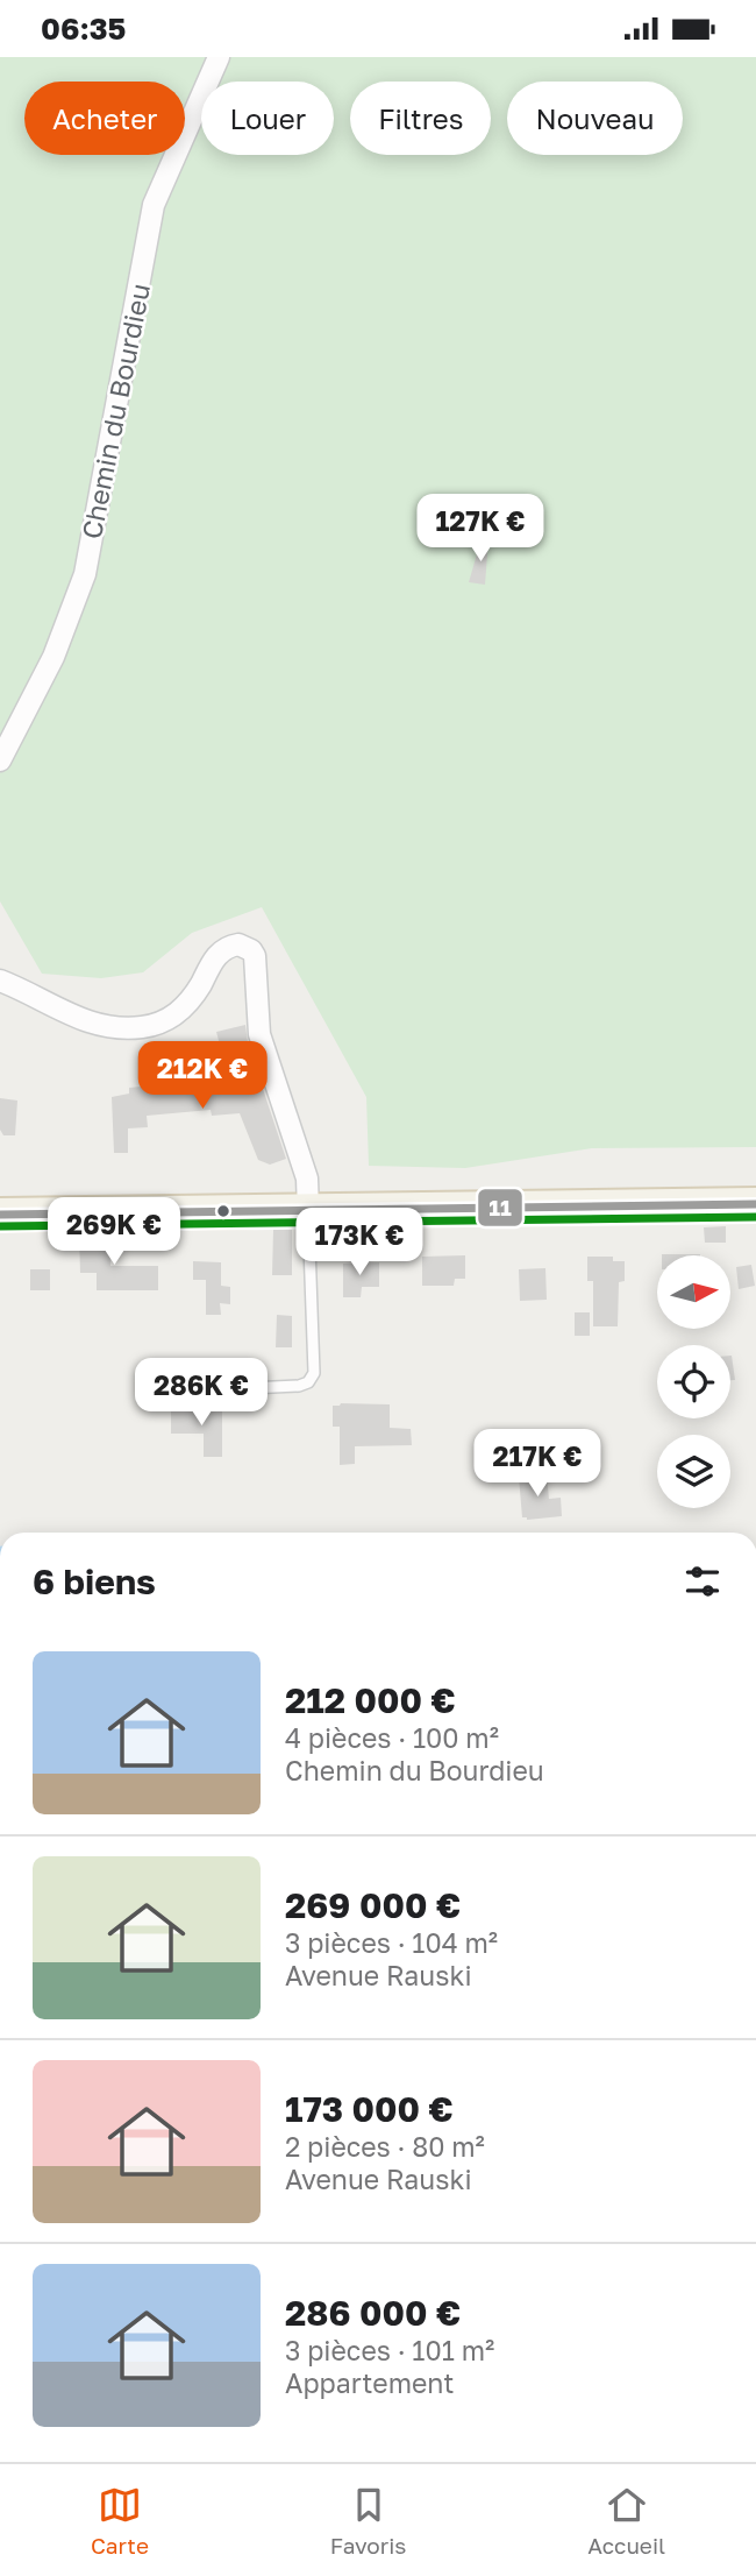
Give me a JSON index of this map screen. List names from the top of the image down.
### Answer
{
  "streets": {
    "street": ["Chemin du Bourdieu"]
  },
  "lines": ["transit line 11"],
  "north": "right",
  "page": {
    "status": "06:35",
    "chip": [
      "Acheter",
      "Louer",
      "Filtres",
      "Nouveau"
    ],
    "price": [
      "127K €",
      "212K €",
      "269K €",
      "173K €",
      "286K €",
      "217K €"
    ],
    "heading": "6 biens",
    "list": [
      {
        "name": "212 000 €",
        "note": "4 pièces · 100 m² · Chemin du Bourdieu"
      },
      {
        "name": "269 000 €",
        "note": "3 pièces · 104 m² · Avenue Rauski"
      },
      {
        "name": "173 000 €",
        "note": "2 pièces · 80 m² · Avenue Rauski"
      },
      {
        "name": "286 000 €",
        "note": "3 pièces · 101 m² · Appartement"
      }
    ],
    "tabs": ["Carte", "Favoris", "Accueil"]
  }
}
